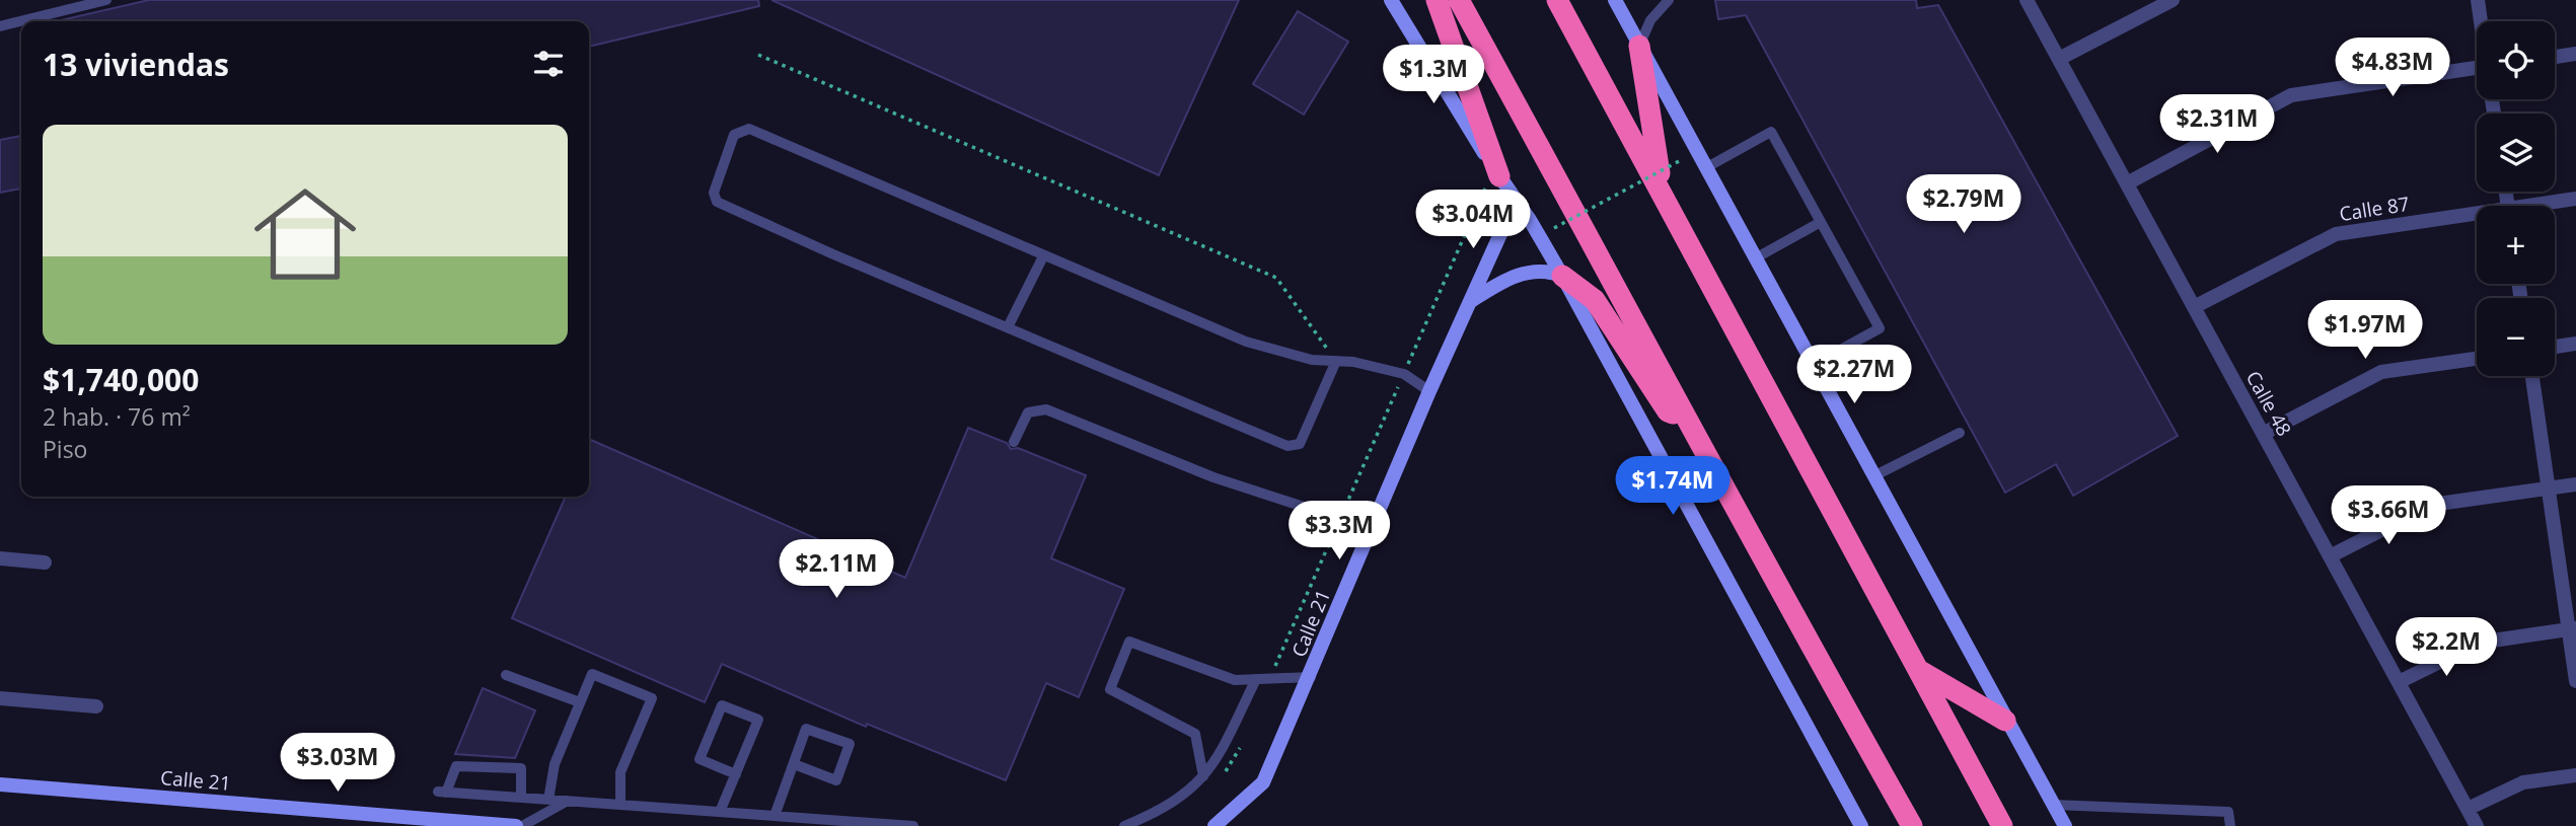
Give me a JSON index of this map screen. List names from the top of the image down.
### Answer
{
  "streets": {
    "main road": ["Calle 21"],
    "street": ["Calle 87", "Calle 48"]
  },
  "crossings": [
    ["Calle 87", "Calle 48"]
  ],
  "page": {
    "map_buttons": ["+", "−"],
    "heading": "13 viviendas",
    "price": [
      "$4.83M",
      "$1.3M",
      "$2.31M",
      "$2.79M",
      "$3.04M",
      "$1.97M",
      "$2.27M",
      "$1.74M",
      "$3.66M",
      "$3.3M",
      "$2.11M",
      "$2.2M",
      "$3.03M"
    ],
    "list": [
      {
        "name": "$1,740,000",
        "note": "2 hab. · 76 m² · Piso"
      }
    ]
  }
}
